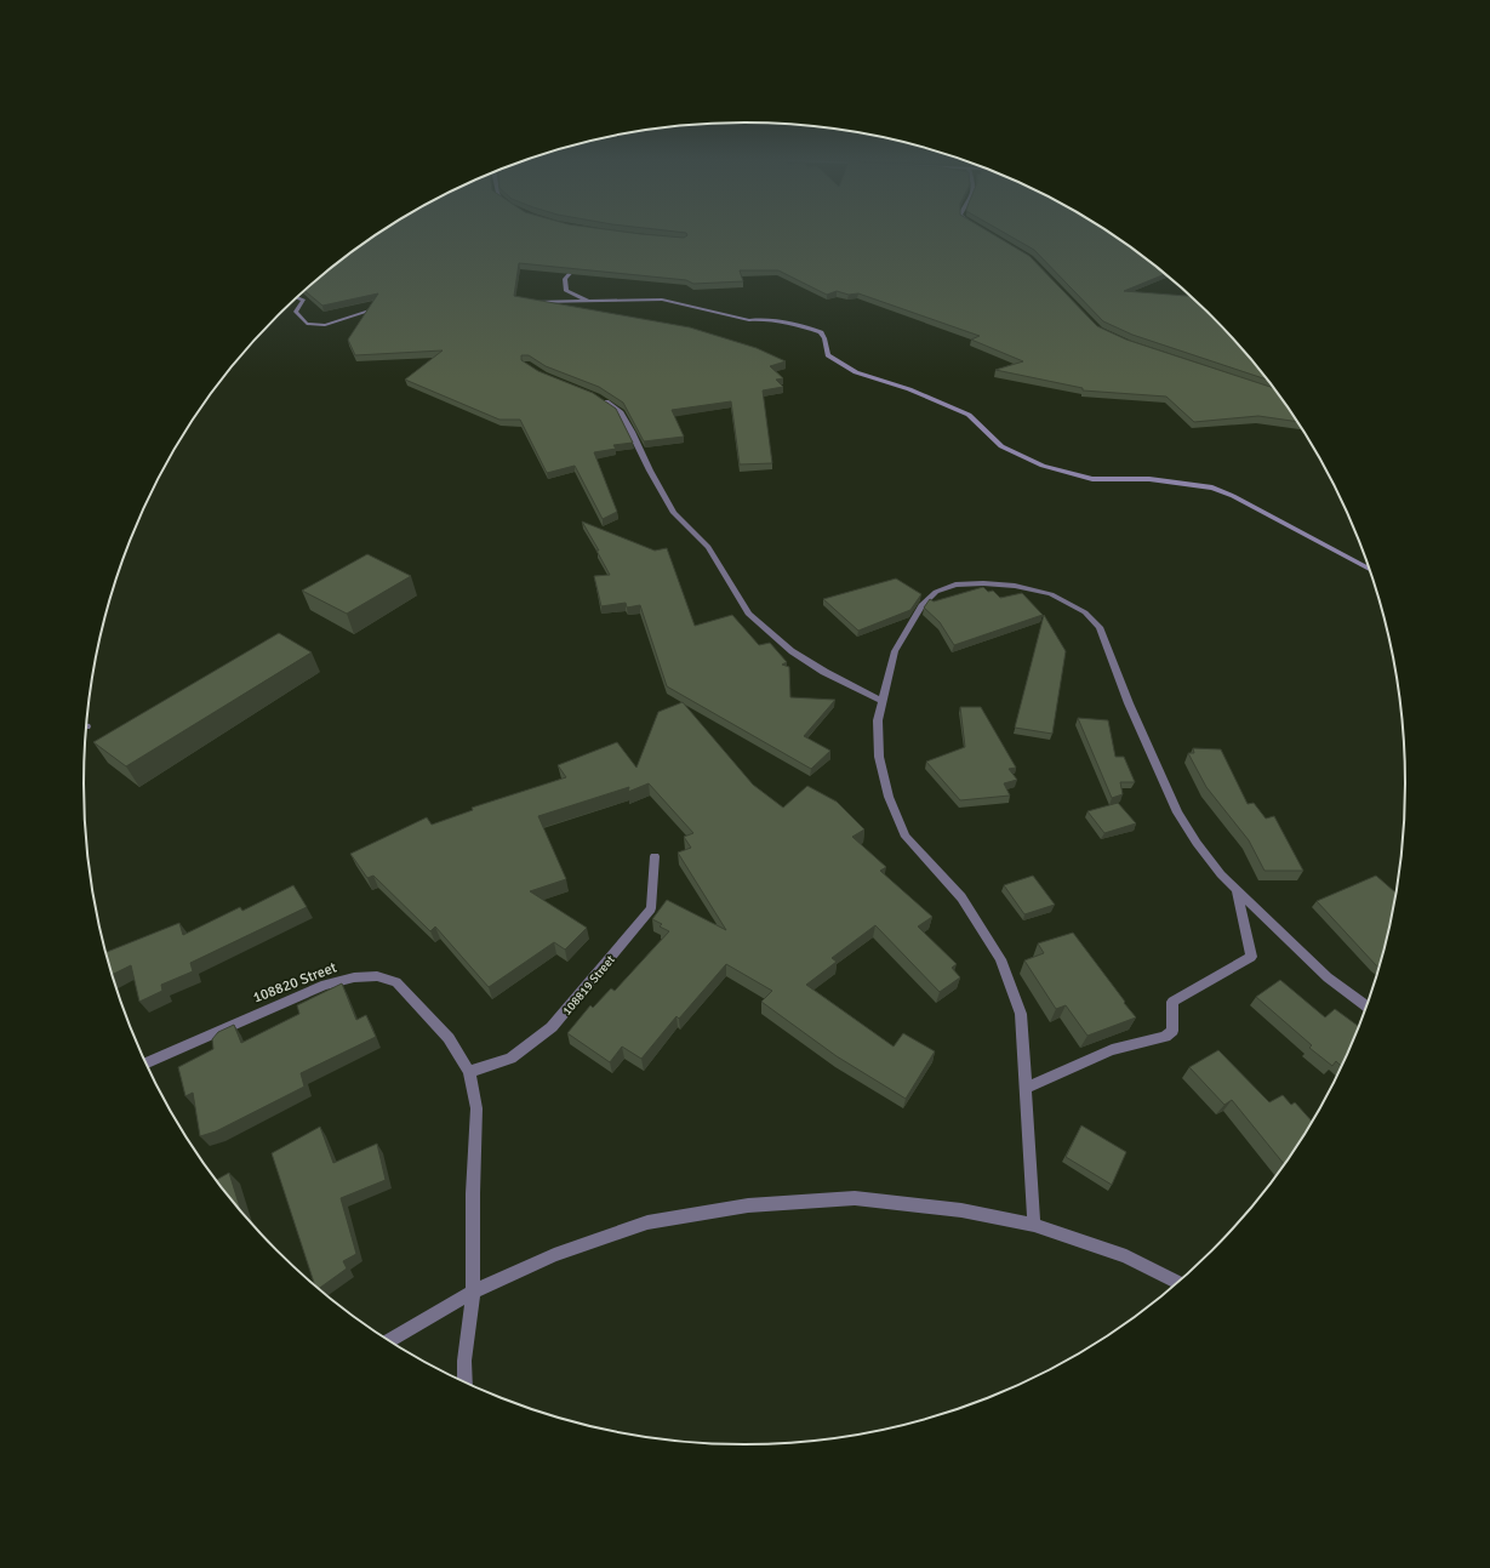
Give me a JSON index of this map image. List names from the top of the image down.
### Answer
{
  "streets": {
    "street": ["108820 Street", "108819 Street"]
  },
  "crossings": [
    ["108820 Street", "108819 Street"]
  ]
}
